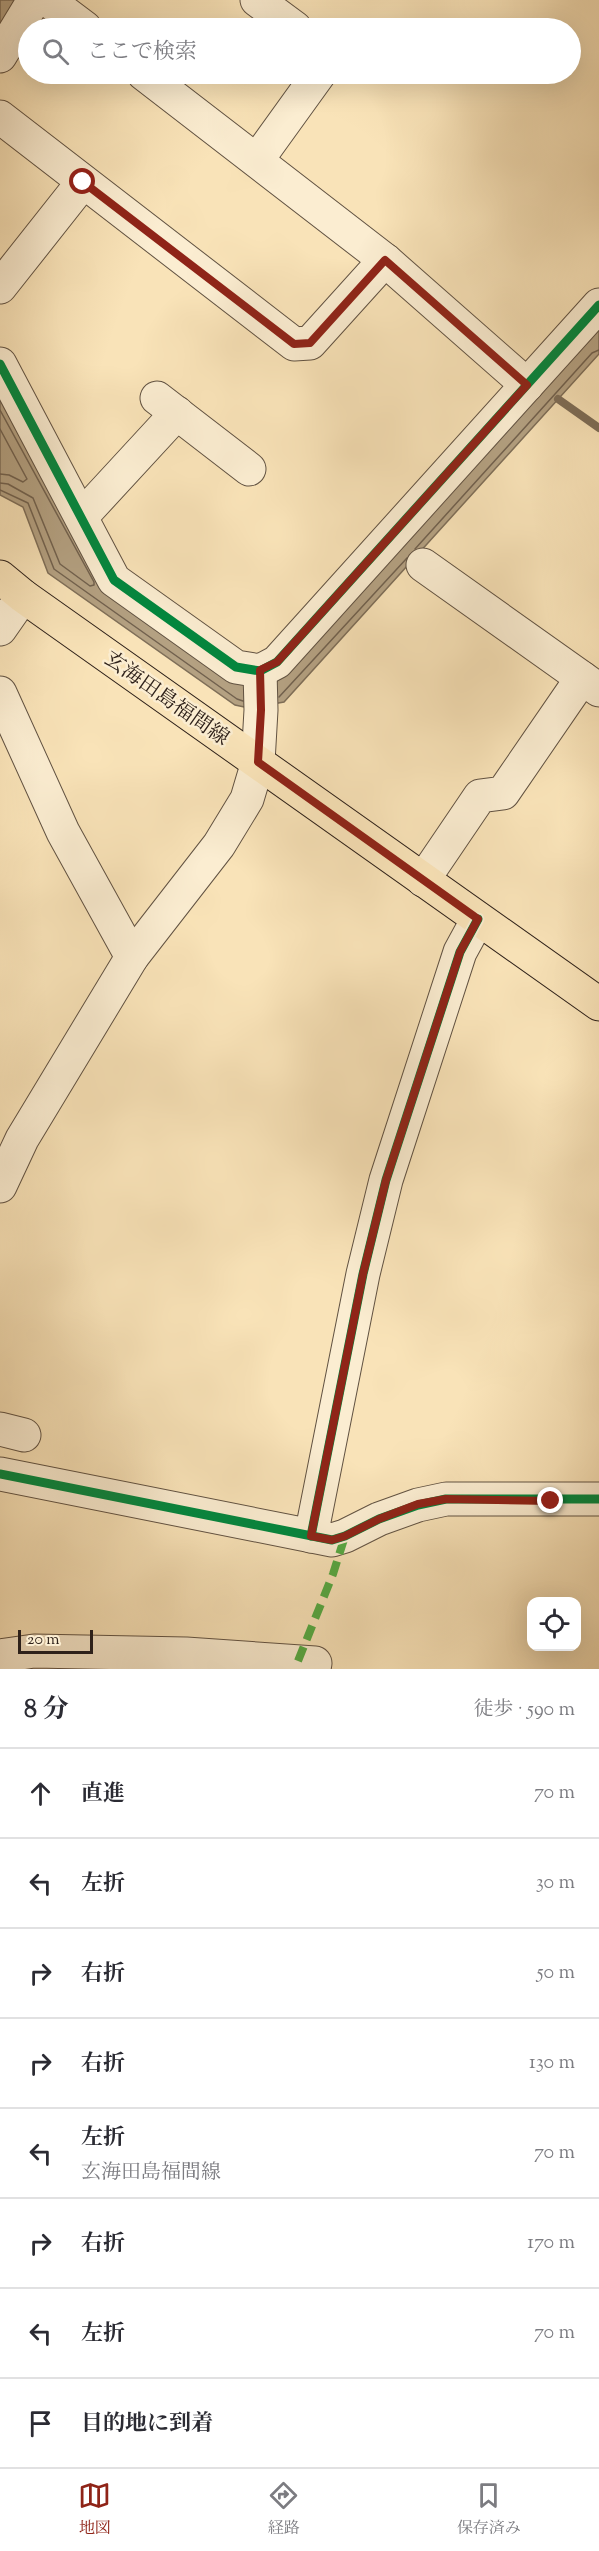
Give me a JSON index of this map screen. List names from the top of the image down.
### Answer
{
  "streets": {
    "main road": ["玄海田島福間線"]
  },
  "scale_bar": "20 m",
  "page": {
    "search": "ここで検索",
    "scale": "20 m",
    "heading": ["8 分", "徒歩 · 590 m"],
    "list": [
      ["直進", "70 m"],
      ["左折", "30 m"],
      ["右折", "50 m"],
      ["右折", "130 m"],
      ["左折", "玄海田島福間線", "70 m"],
      ["右折", "170 m"],
      ["左折", "70 m"],
      "目的地に到着"
    ],
    "nav": ["地図", "経路", "保存済み"]
  }
}
